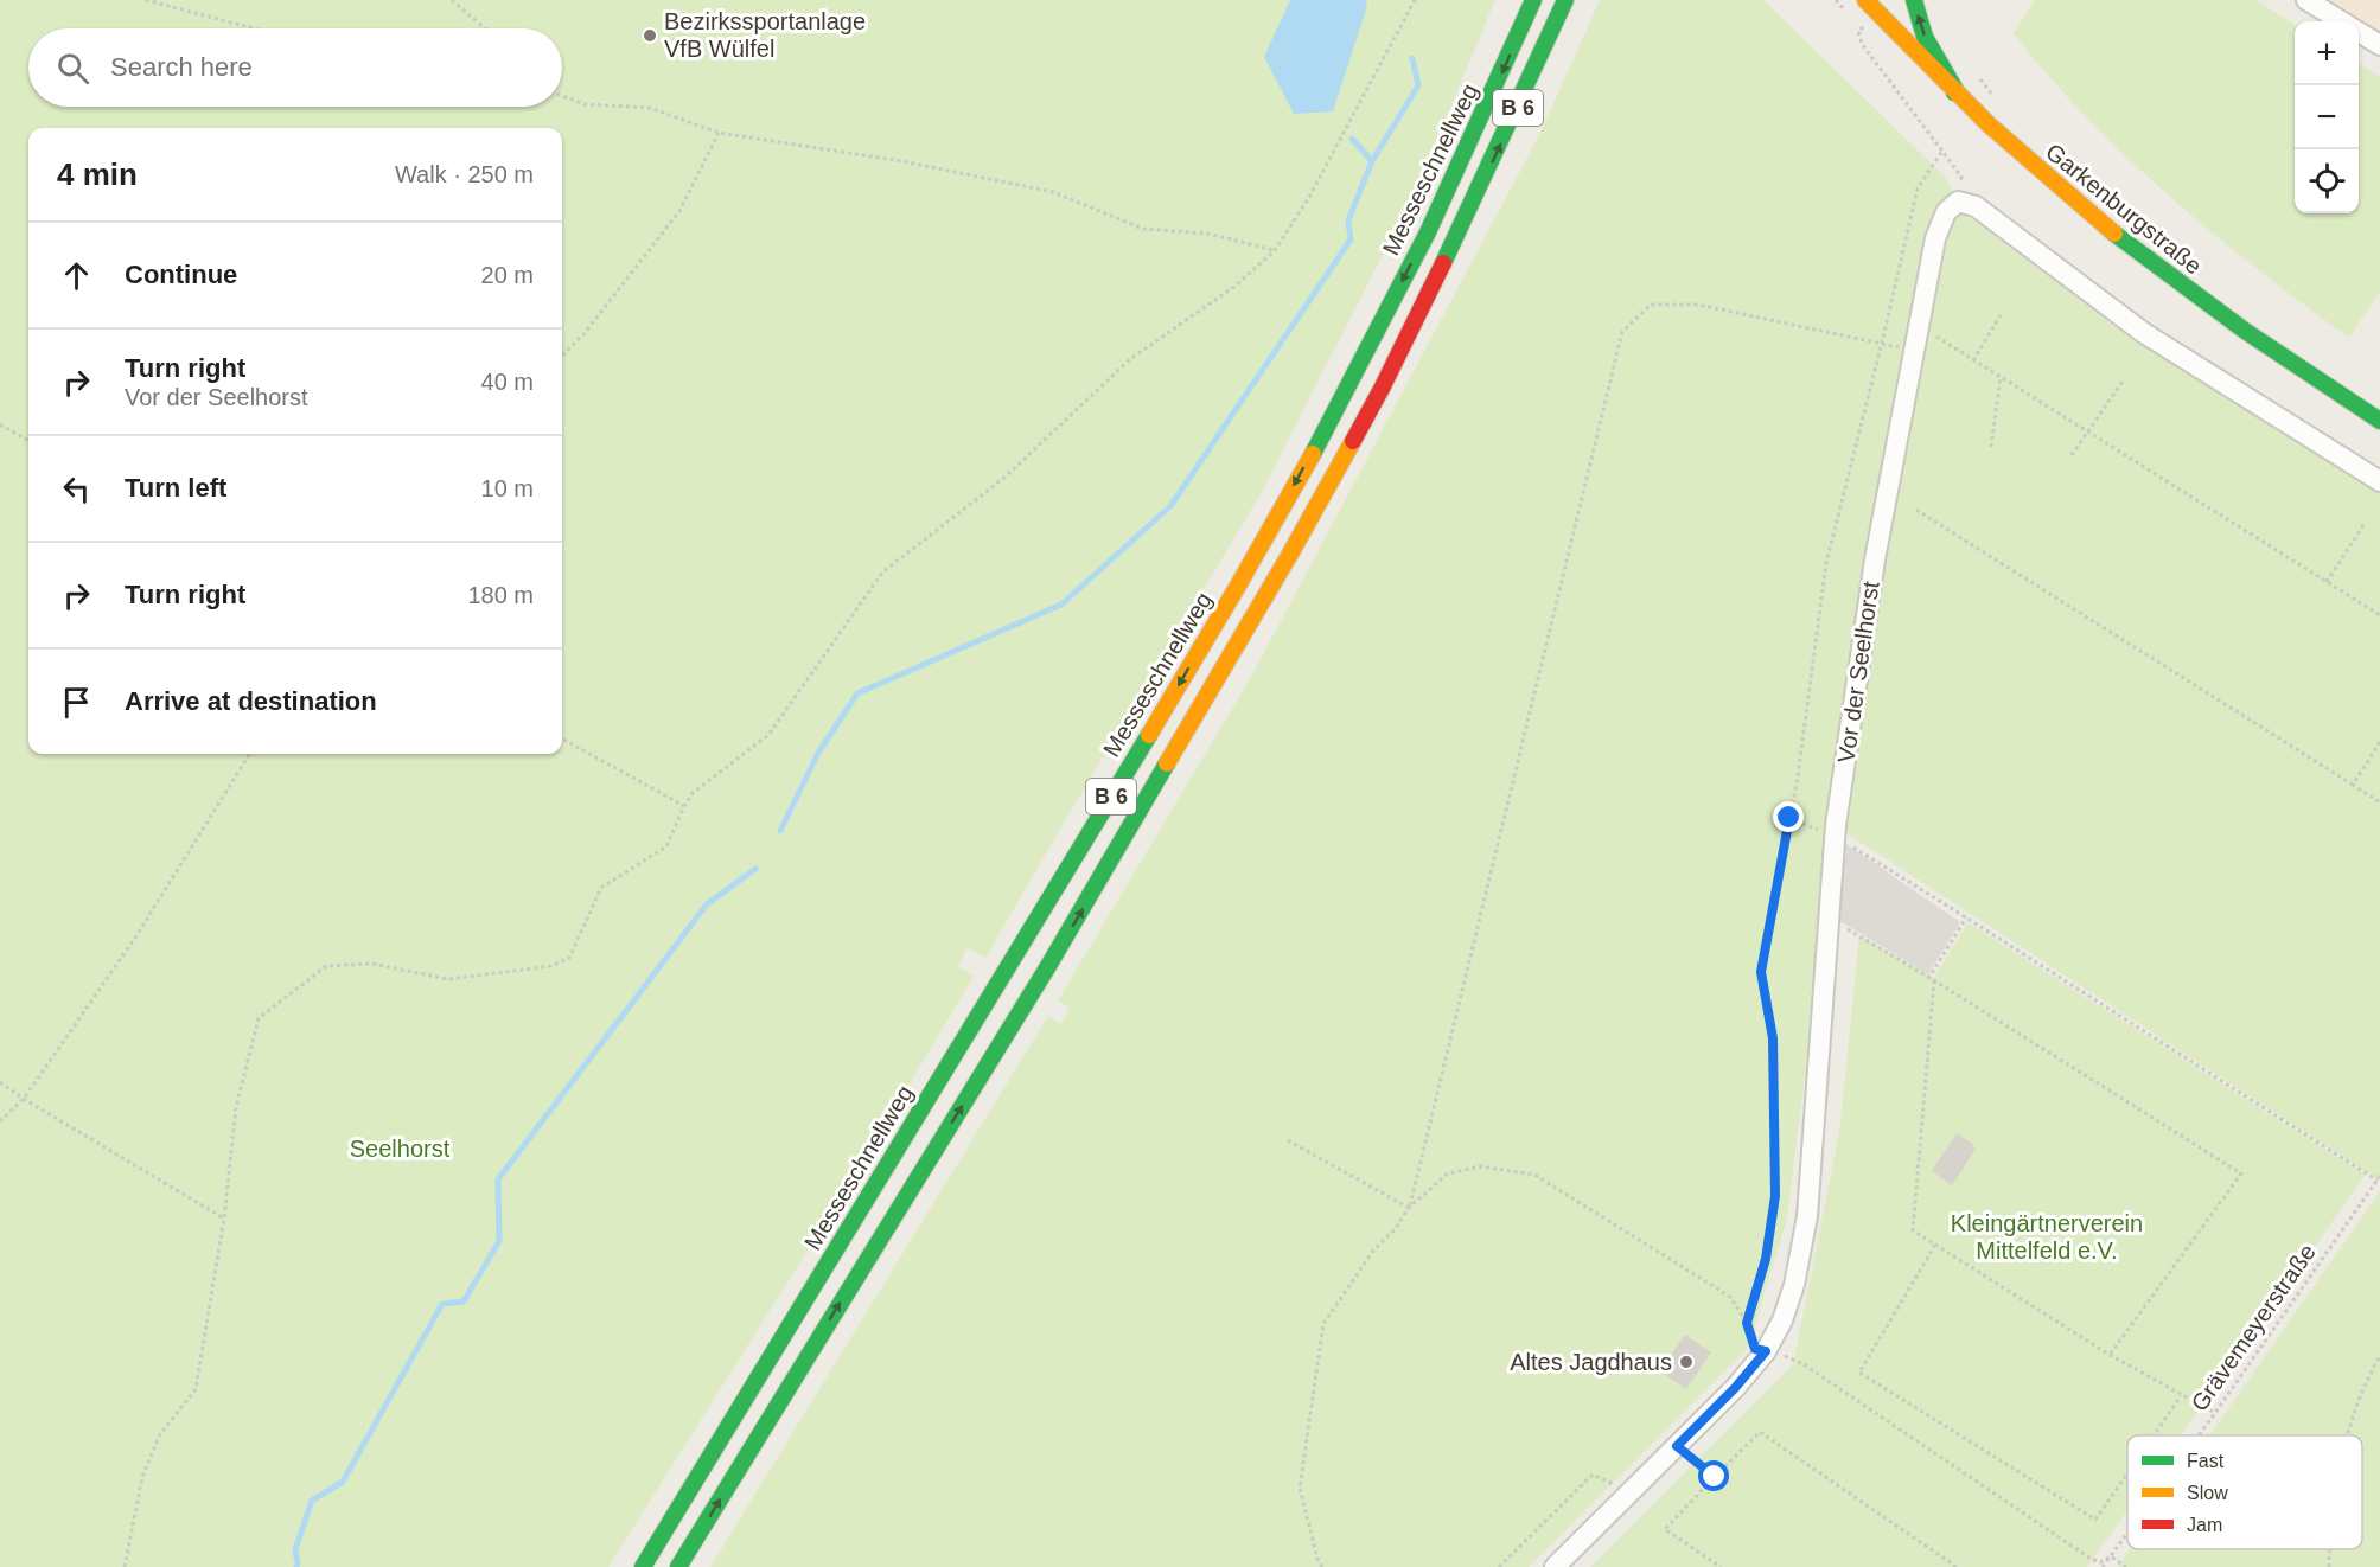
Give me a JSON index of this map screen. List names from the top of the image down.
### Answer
{
  "streets": {
    "main road": ["B 6", "Messeschnellweg", "Garkenburgstraße"],
    "street": ["Vor der Seelhorst"],
    "path": ["Grävemeyerstraße"]
  },
  "parks": ["Seelhorst", "Kleingärtnerverein Mittelfeld e.V."],
  "places": ["Bezirkssportanlage VfB Wülfel", "Altes Jagdhaus"],
  "legend": ["Fast", "Slow", "Jam"],
  "page": {
    "map_buttons": ["+", "−"],
    "search": "Search here",
    "heading": ["4 min", "Walk · 250 m"],
    "list": [
      ["Continue", "20 m"],
      ["Turn right", "Vor der Seelhorst", "40 m"],
      ["Turn left", "10 m"],
      ["Turn right", "180 m"],
      "Arrive at destination"
    ]
  }
}
